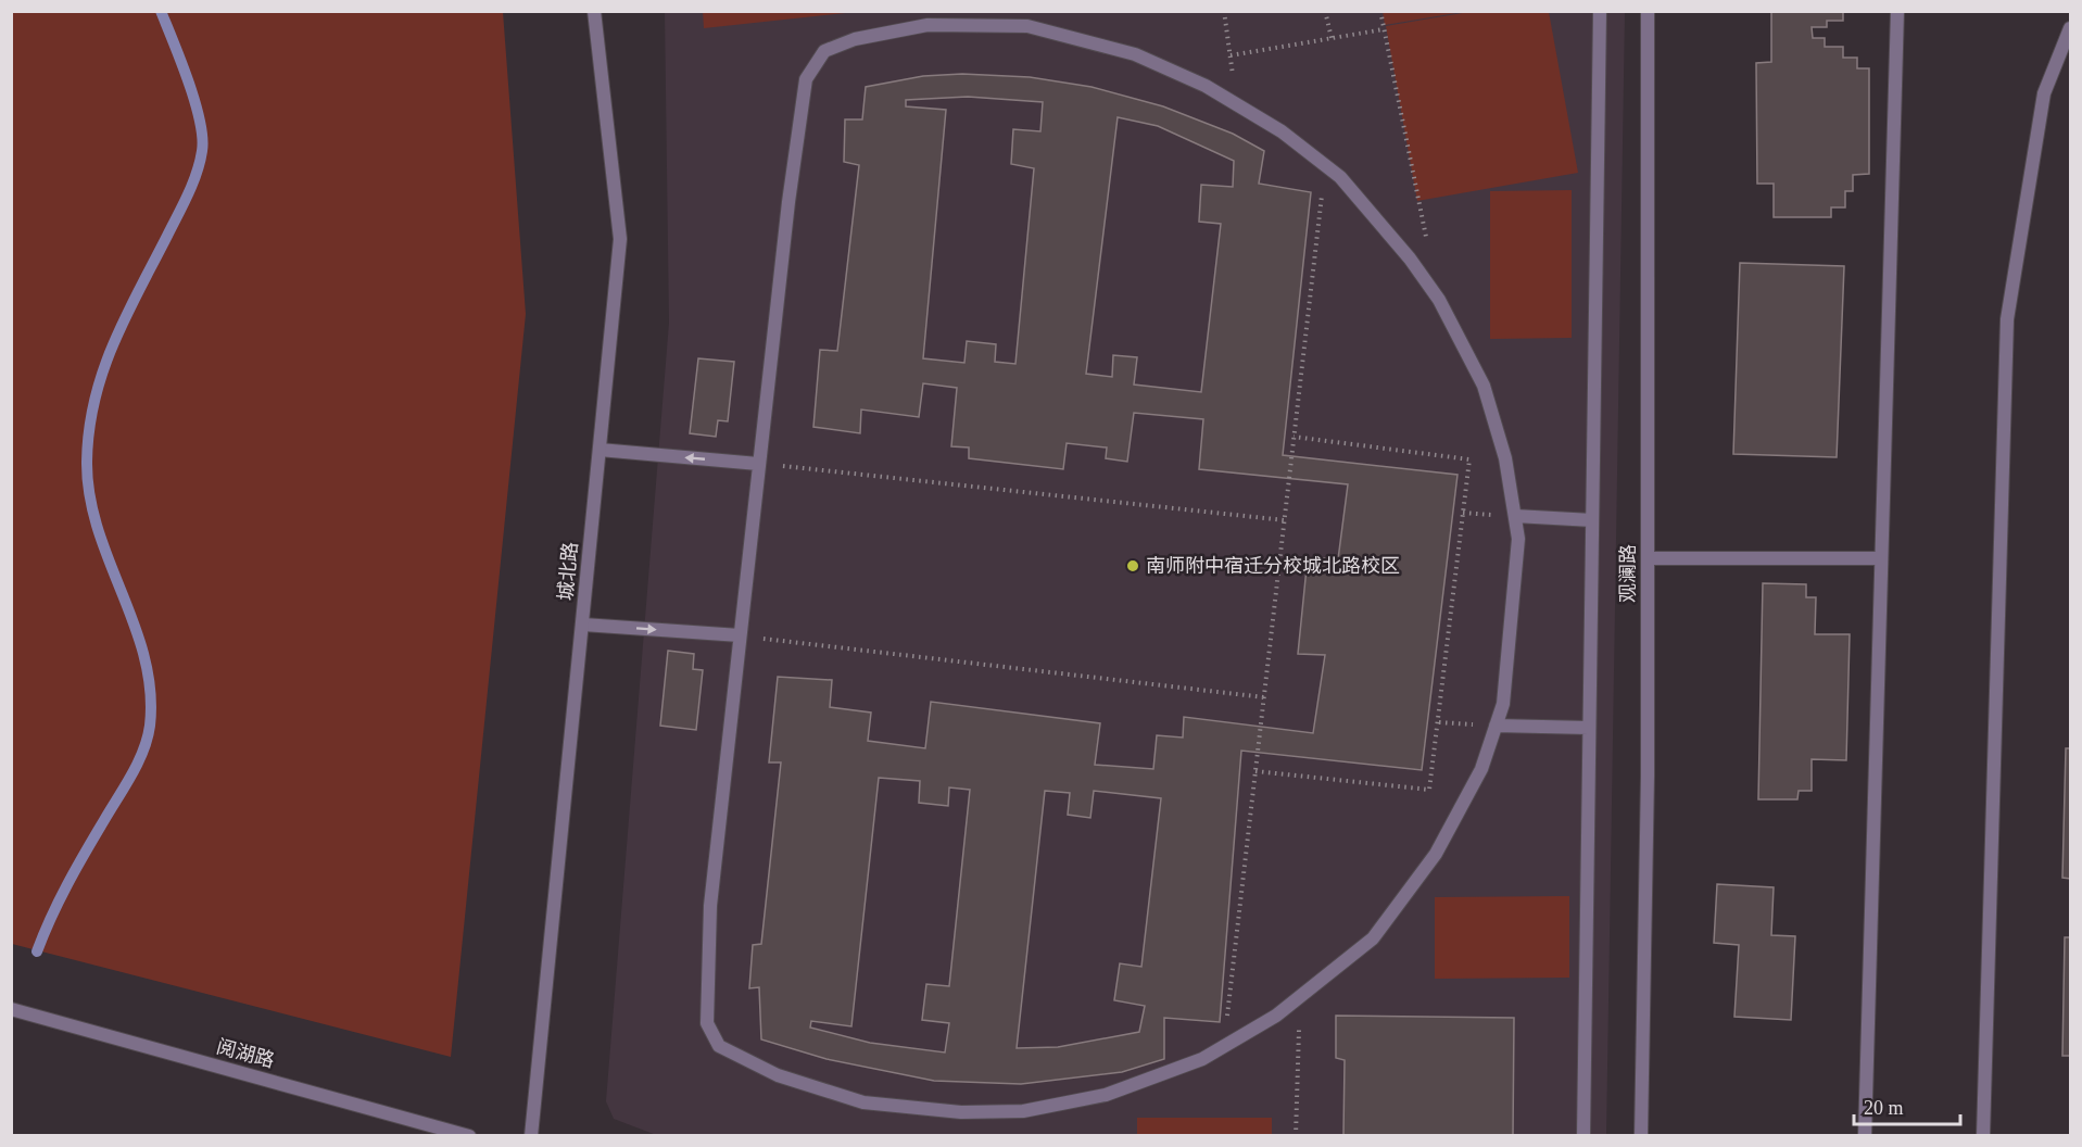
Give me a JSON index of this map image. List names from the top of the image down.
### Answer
{
  "streets": {
    "street": ["城北路", "观澜路", "阅湖路"]
  },
  "places": ["南师附中宿迁分校城北路校区"],
  "scale_bar": "20 m"
}
